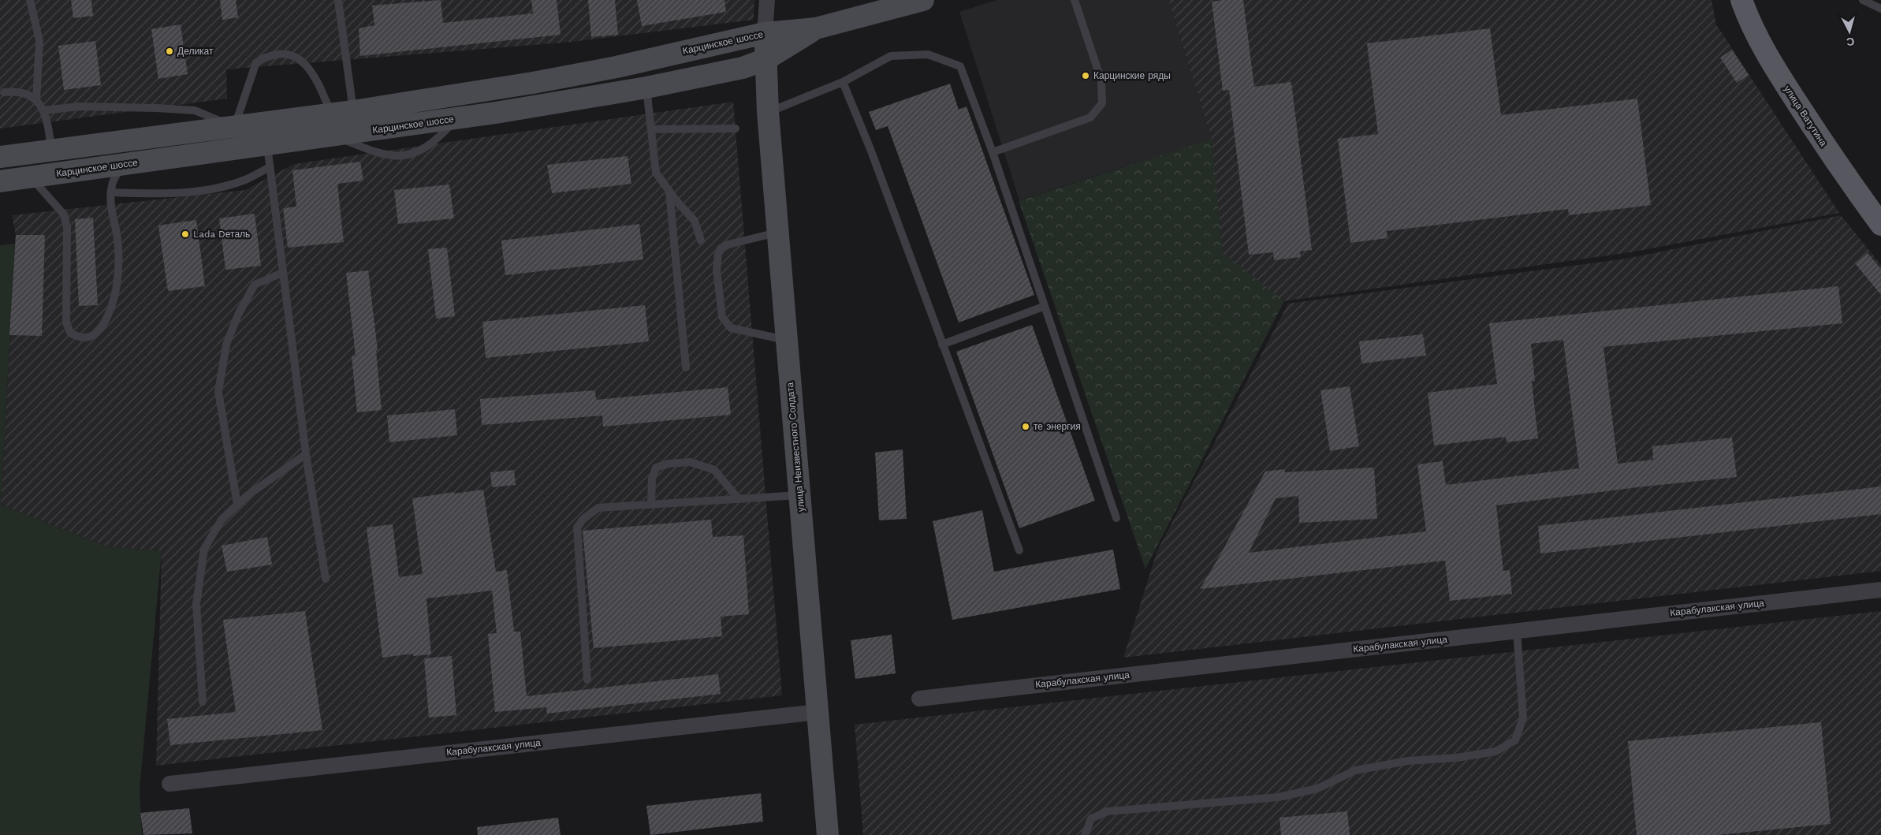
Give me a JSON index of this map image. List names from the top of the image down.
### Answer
{
  "streets": {
    "main road": ["Карцинское шоссе", "улица Ватутина", "улица Неизвестного Солдата"],
    "street": ["Карабулакская улица"]
  },
  "crossings": [
    ["Карцинское шоссе", "улица Неизвестного Солдата"],
    ["улица Неизвестного Солдата", "Карабулакская улица"]
  ],
  "places": [
    "Деликат",
    "Карцинские ряды",
    "Lada Dеталь",
    "те энергия"
  ],
  "north": "bottom"
}
